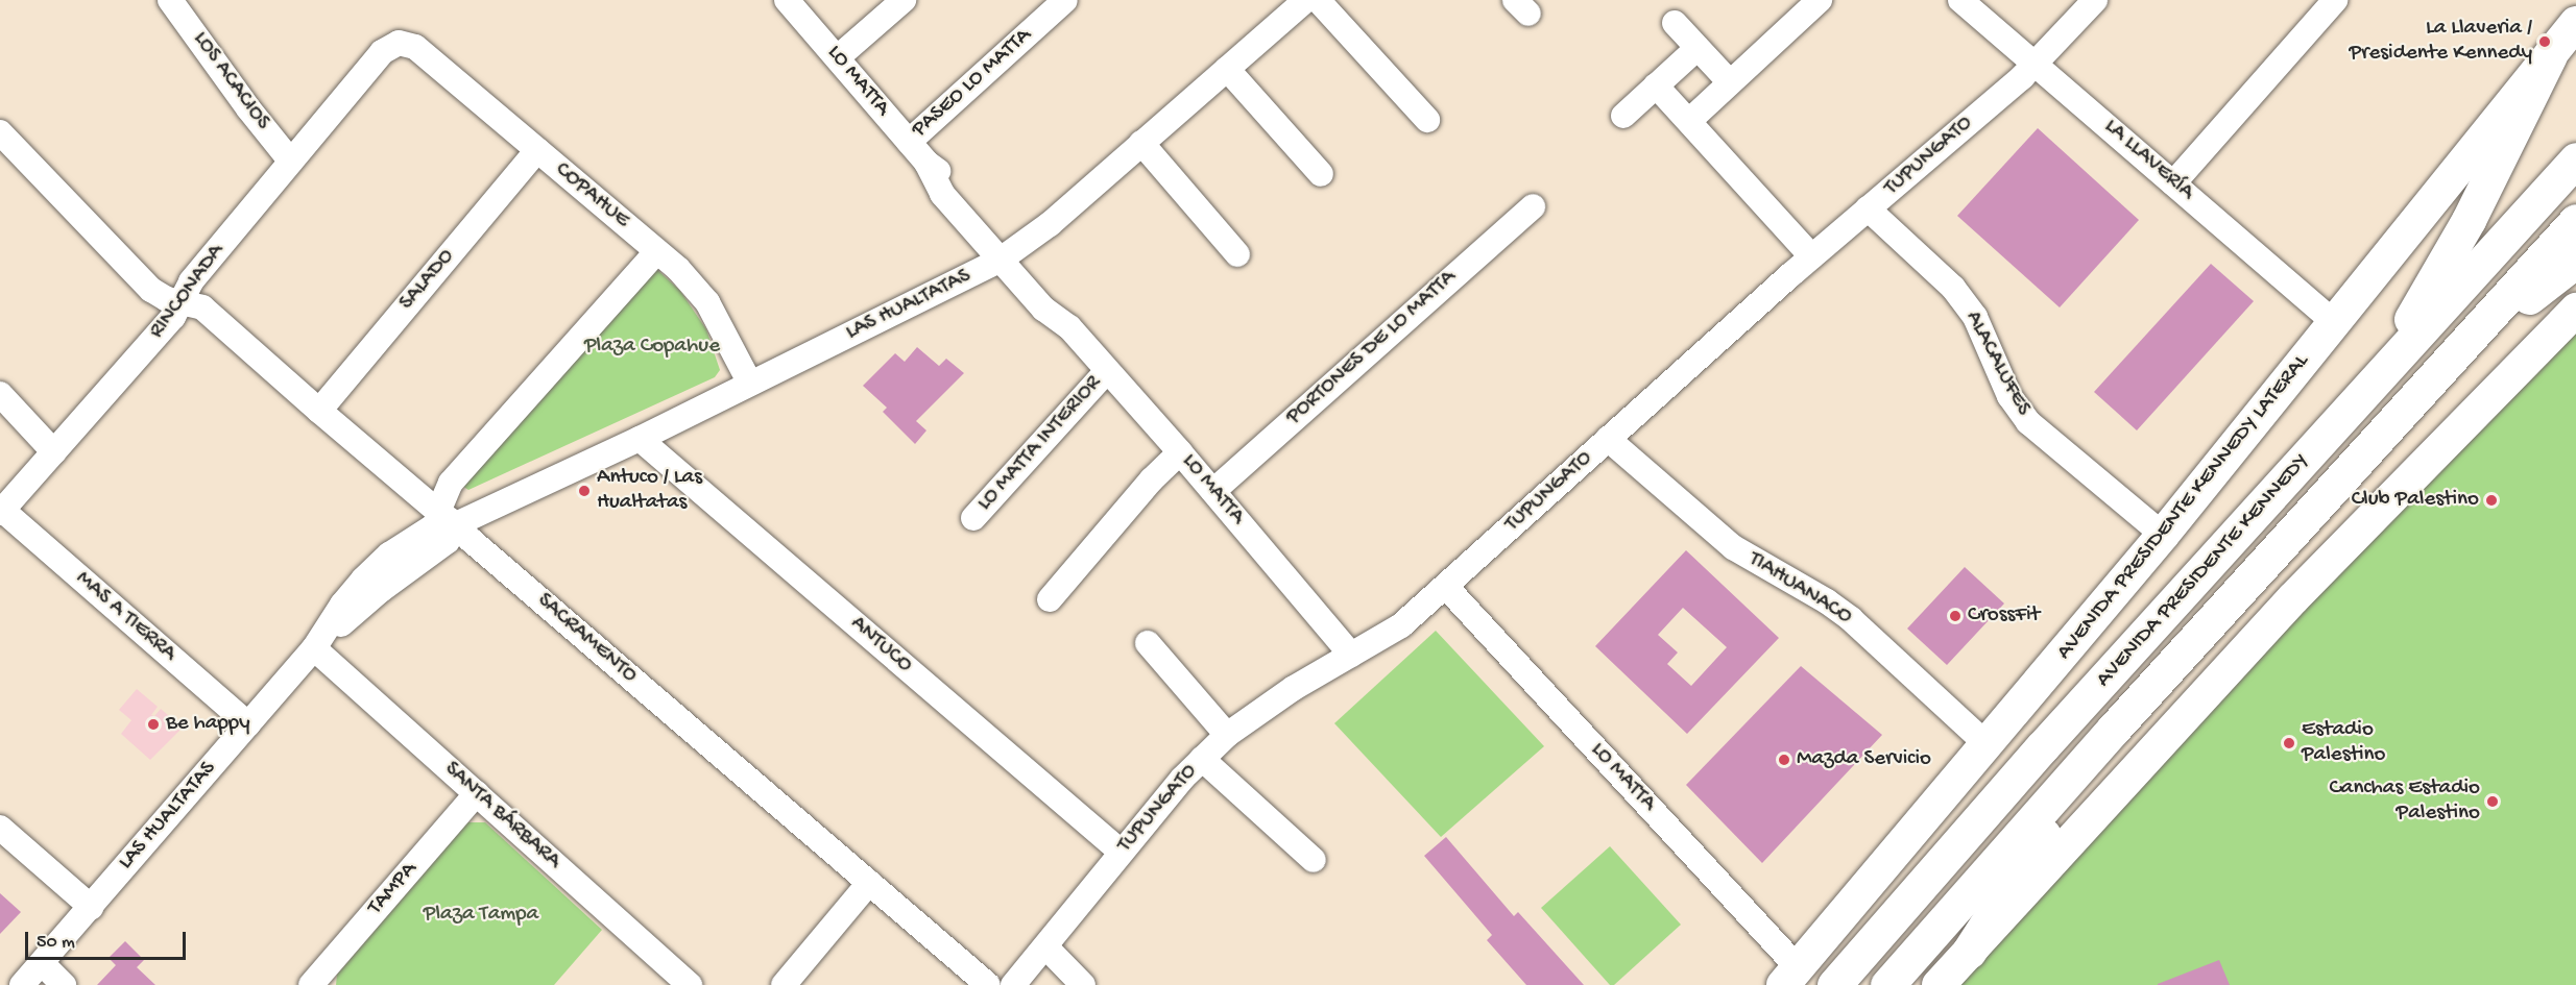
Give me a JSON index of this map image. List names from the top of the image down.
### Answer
{
  "streets": {
    "highway": ["AVENIDA PRESIDENTE KENNEDY"],
    "main road": ["AVENIDA PRESIDENTE KENNEDY LATERAL"],
    "street": [
      "LOS ACACIOS",
      "LO MATTA",
      "PASEO LO MATTA",
      "TUPUNGATO",
      "LA LLAVERÍA",
      "COPAHUE",
      "SALADO",
      "RINCONADA",
      "LAS HUALTATAS",
      "PORTONES DE LO MATTA",
      "ALACALUFES",
      "LO MATTA INTERIOR",
      "TIAHUANACO",
      "MAS A TIERRA",
      "SACRAMENTO",
      "ANTUCO",
      "SANTA BÁRBARA",
      "TAMPA"
    ]
  },
  "crossings": [
    ["LOS ACACIOS", "RINCONADA"],
    ["LO MATTA", "PASEO LO MATTA"],
    ["LO MATTA", "TUPUNGATO"],
    ["LO MATTA", "LAS HUALTATAS"],
    ["LO MATTA", "PORTONES DE LO MATTA"],
    ["LO MATTA", "LO MATTA INTERIOR"],
    ["LO MATTA", "AVENIDA PRESIDENTE KENNEDY LATERAL"],
    ["TUPUNGATO", "LA LLAVERÍA"],
    ["TUPUNGATO", "ALACALUFES"],
    ["TUPUNGATO", "TIAHUANACO"],
    ["TUPUNGATO", "ANTUCO"],
    ["LA LLAVERÍA", "AVENIDA PRESIDENTE KENNEDY LATERAL"],
    ["COPAHUE", "SALADO"],
    ["COPAHUE", "RINCONADA"],
    ["COPAHUE", "LAS HUALTATAS"],
    ["SALADO", "SACRAMENTO"],
    ["RINCONADA", "MAS A TIERRA"],
    ["RINCONADA", "SACRAMENTO"],
    ["LAS HUALTATAS", "MAS A TIERRA"],
    ["LAS HUALTATAS", "SACRAMENTO"],
    ["LAS HUALTATAS", "ANTUCO"],
    ["LAS HUALTATAS", "SANTA BÁRBARA"],
    ["ALACALUFES", "AVENIDA PRESIDENTE KENNEDY LATERAL"],
    ["AVENIDA PRESIDENTE KENNEDY LATERAL", "TIAHUANACO"],
    ["SANTA BÁRBARA", "TAMPA"]
  ],
  "parks": ["Plaza Copahue", "Plaza Tampa"],
  "places": [
    "La Llaveria / Presidente Kennedy",
    "Antuco / Las Hualtatas",
    "Club Palestino",
    "CrossFit",
    "Be happy",
    "Estadio Palestino",
    "Mazda Servicio",
    "Canchas Estadio Palestino"
  ],
  "scale_bar": "50 m"
}
